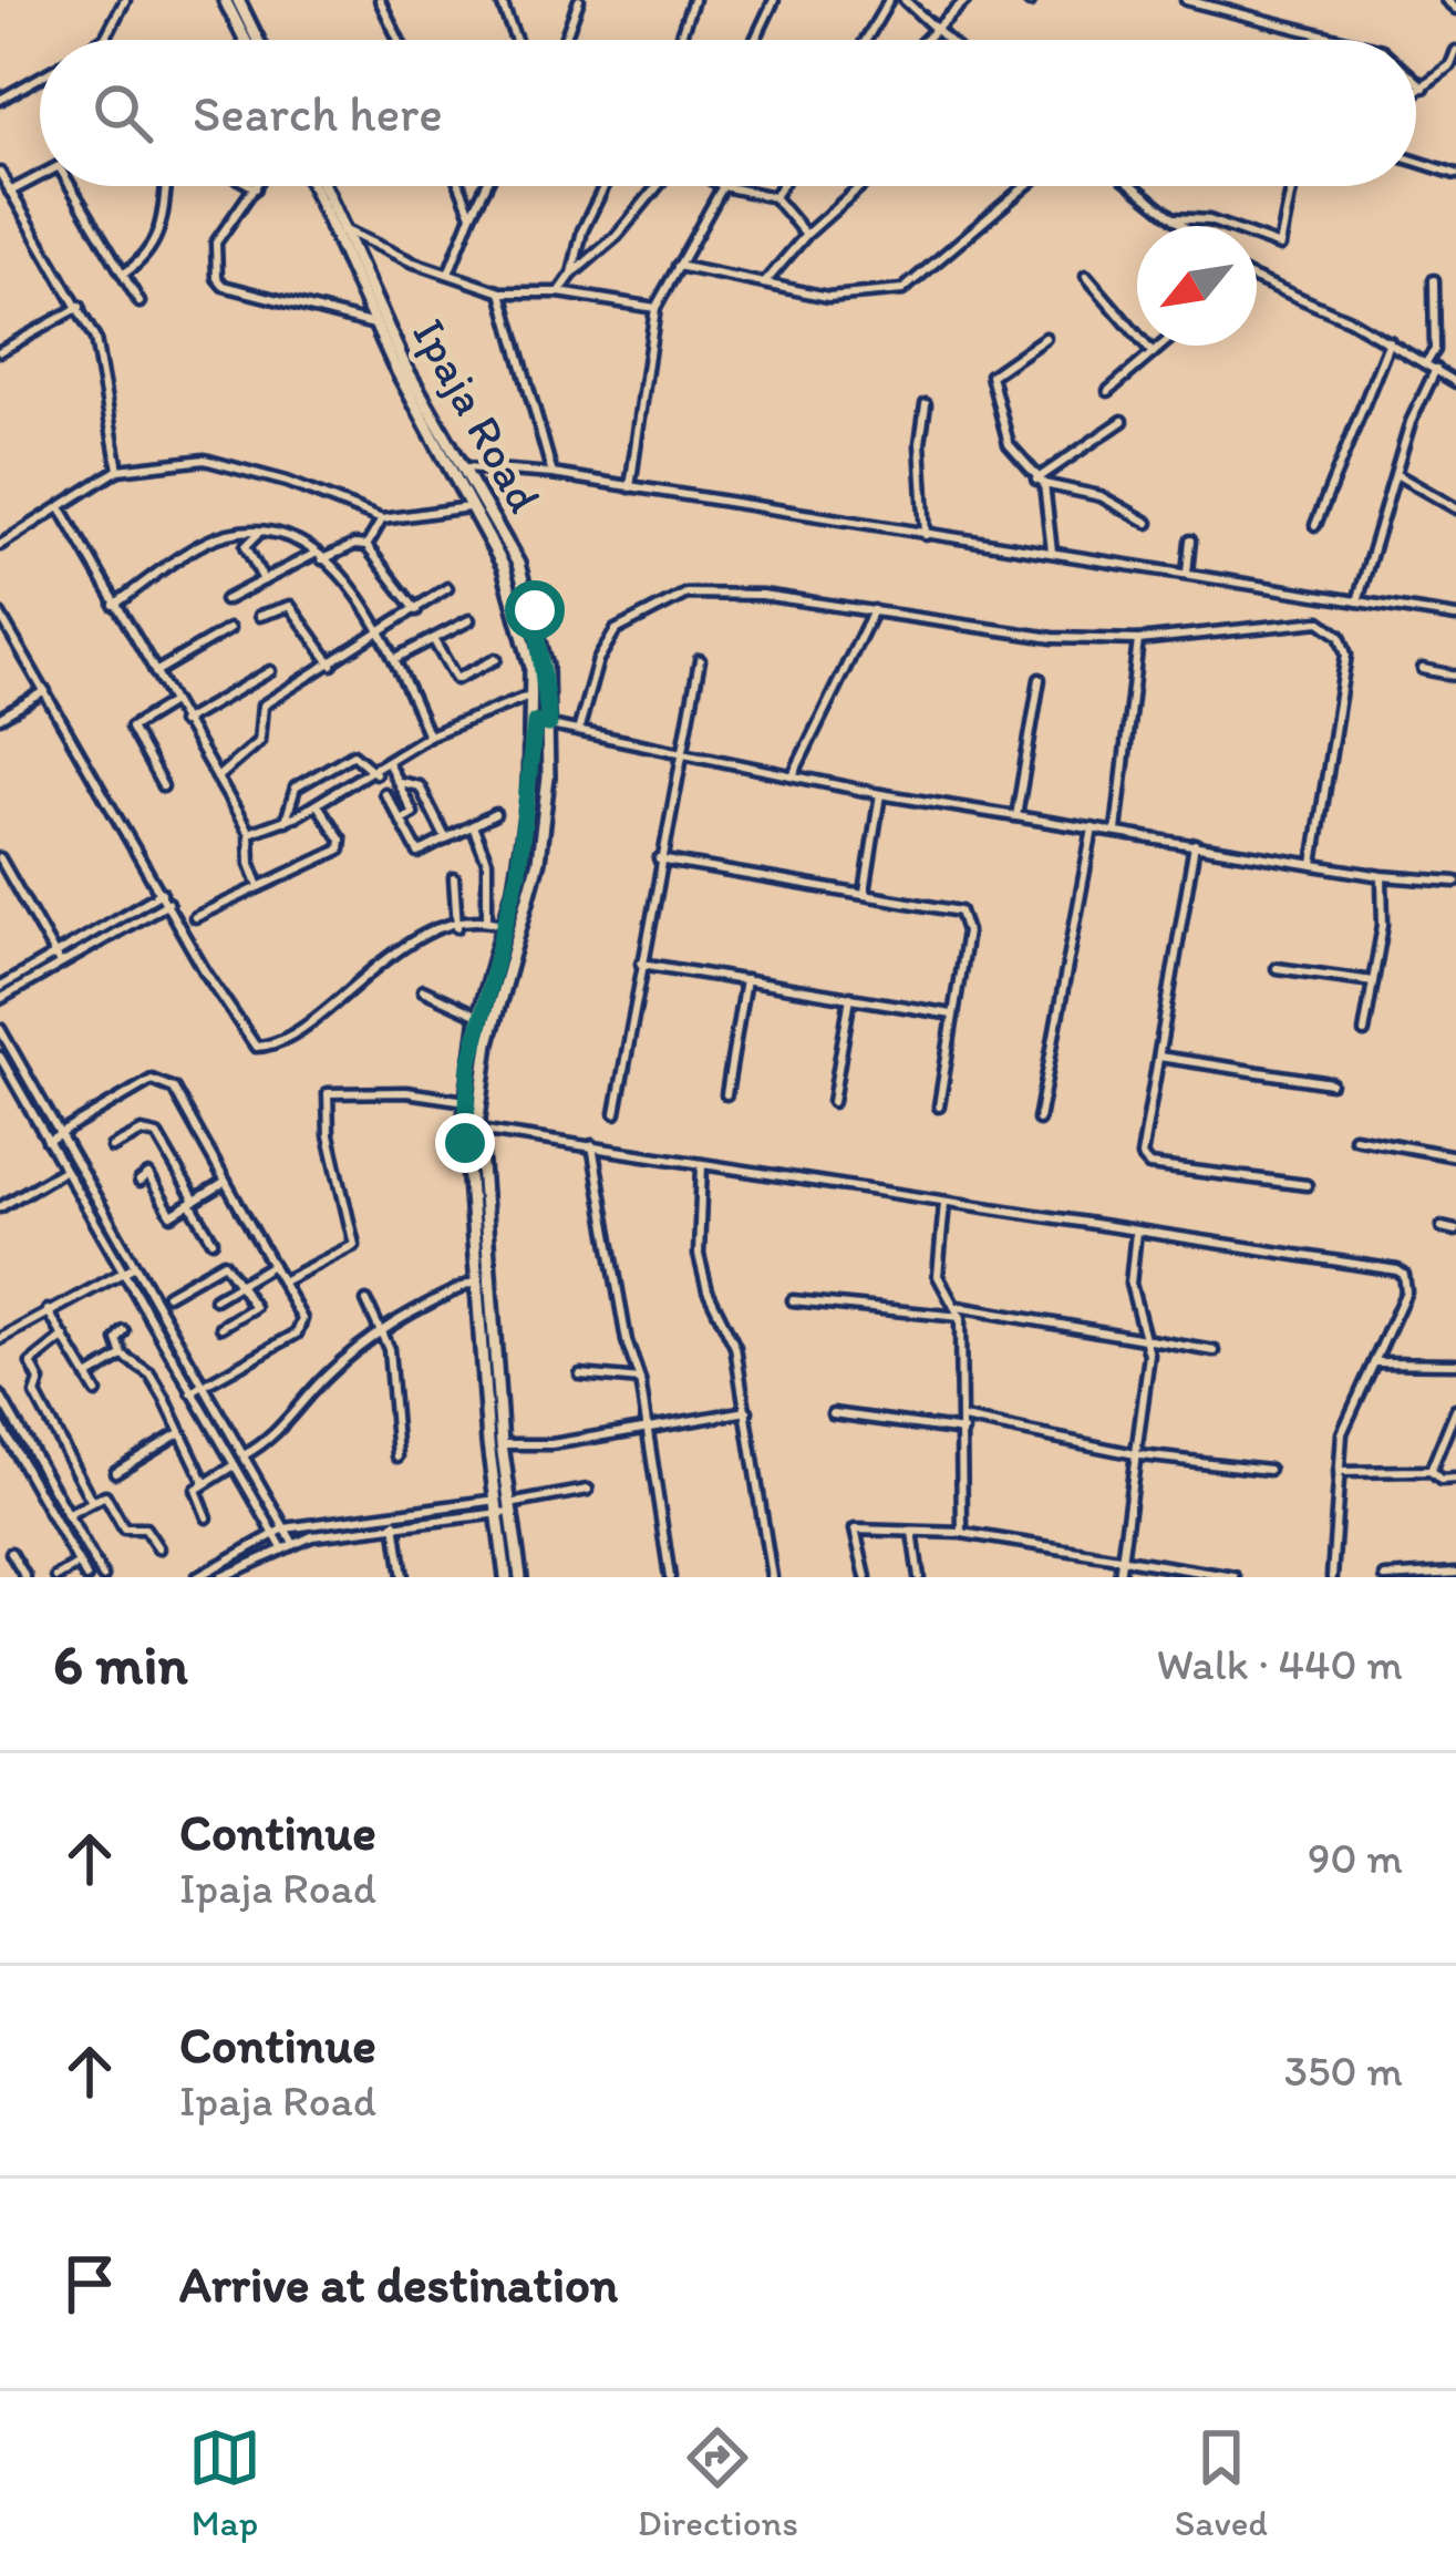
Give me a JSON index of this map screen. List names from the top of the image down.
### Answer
{
  "streets": {
    "main road": ["Ipaja Road"]
  },
  "north": "bottom left",
  "page": {
    "search": "Search here",
    "heading": ["6 min", "Walk · 440 m"],
    "list": [
      ["Continue", "Ipaja Road", "90 m"],
      ["Continue", "Ipaja Road", "350 m"],
      "Arrive at destination"
    ],
    "nav": ["Map", "Directions", "Saved"]
  }
}
